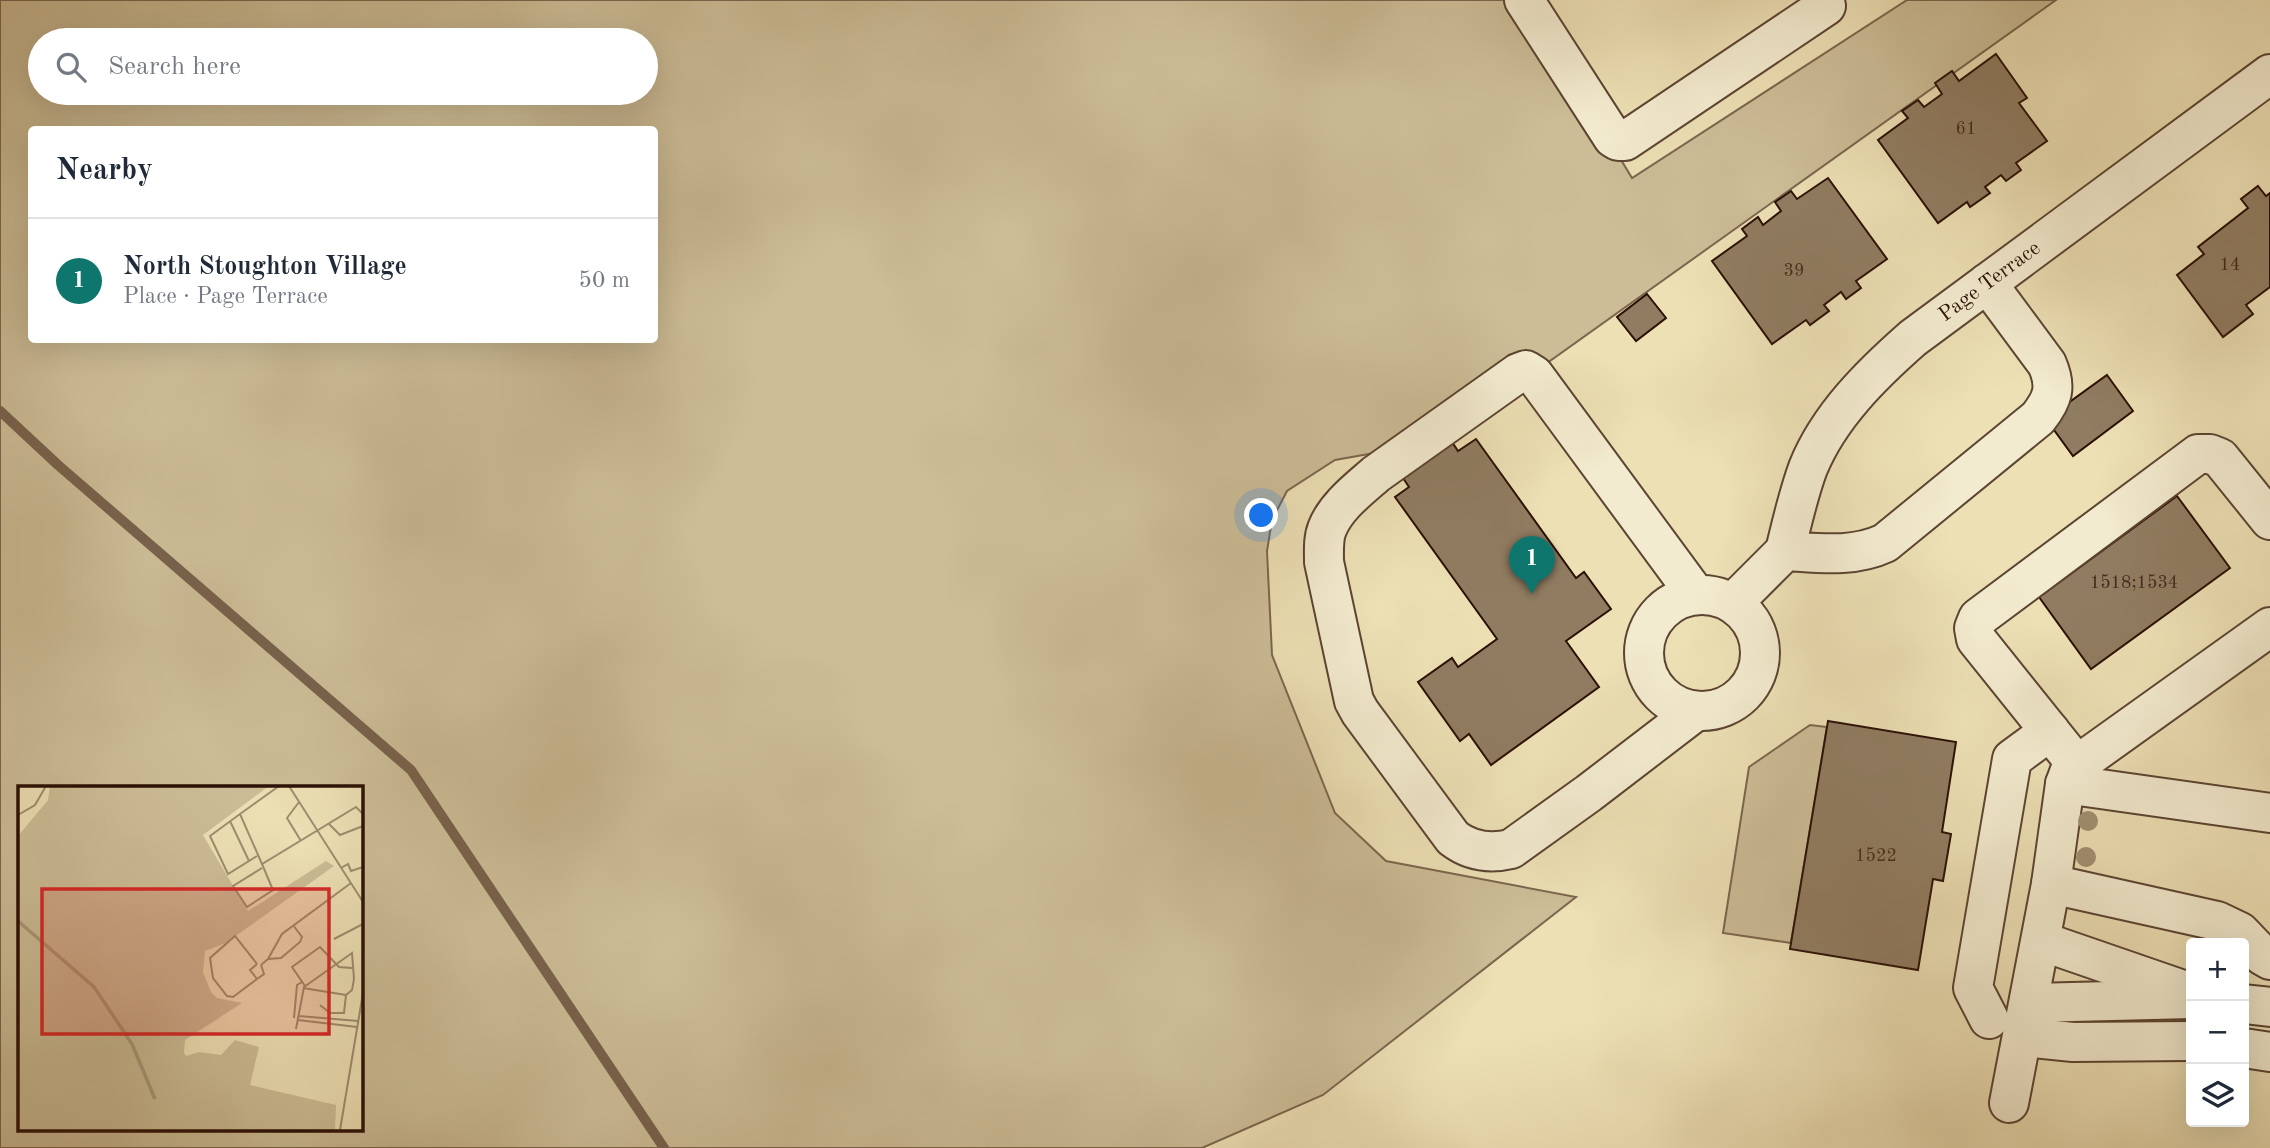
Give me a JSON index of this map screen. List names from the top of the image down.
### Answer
{
  "streets": {
    "street": ["Page Terrace"]
  },
  "house_numbers": [
    "61",
    "14",
    "39",
    "1518;1534",
    "1522"
  ],
  "page": {
    "search": "Search here",
    "heading": "Nearby",
    "list": [
      {
        "mark": "1",
        "name": "North Stoughton Village",
        "note": "Place · Page Terrace",
        "value": "50 m"
      }
    ],
    "pins": "1",
    "map_buttons": ["+", "−"]
  }
}
